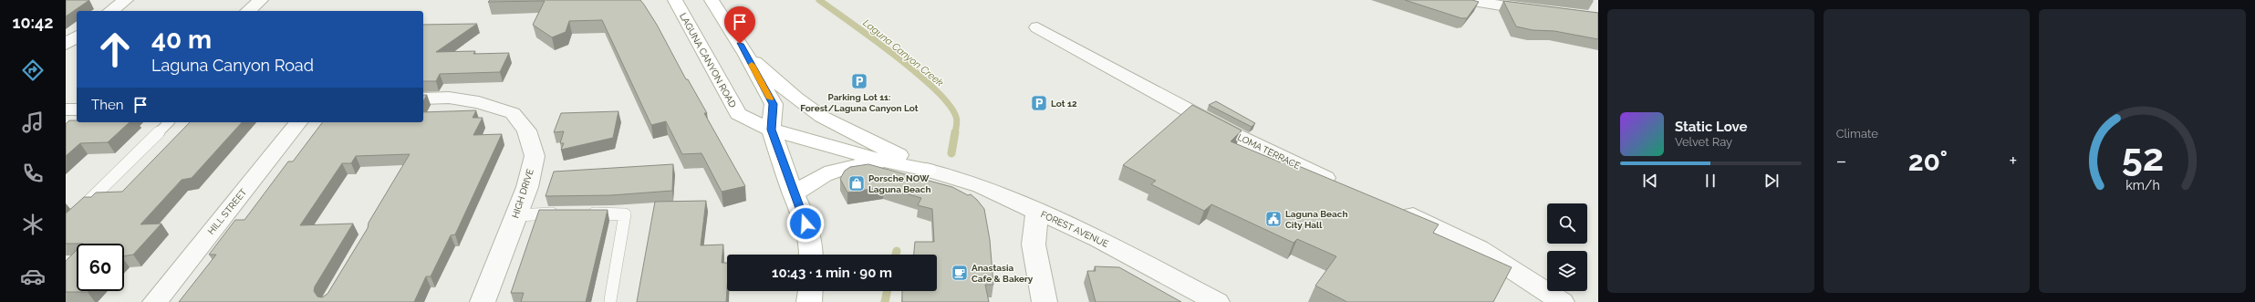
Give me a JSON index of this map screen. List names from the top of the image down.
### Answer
{
  "streets": {
    "main road": ["LAGUNA CANYON ROAD"],
    "street": [
      "LOMA TERRACE",
      "HIGH DRIVE",
      "HILL STREET",
      "FOREST AVENUE"
    ]
  },
  "water": ["Laguna Canyon Creek"],
  "places": {
    "parking": ["Parking Lot 11: Forest/Laguna Canyon Lot", "Lot 12"],
    "shop": ["Porsche NOW Laguna Beach"],
    "public building": ["Laguna Beach City Hall"],
    "cafe": ["Anastasia Cafe & Bakery"]
  },
  "page": {
    "tabs": "10:42",
    "tile": "Climate",
    "turn": ["40 m", "Laguna Canyon Road"],
    "then": "Then",
    "song": ["Static Love", "Velvet Ray"],
    "heat": ["−", "20°", "+"],
    "limit": "60",
    "trip": "10:43 · 1 min · 90 m",
    "gauge": ["52", "km/h"]
  }
}
